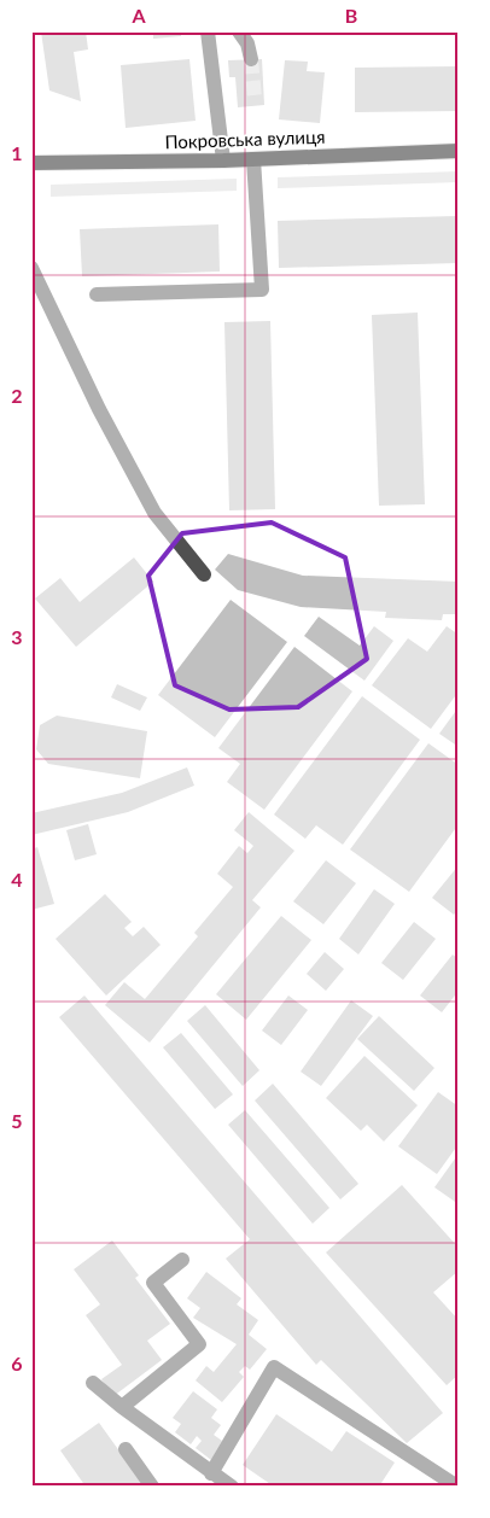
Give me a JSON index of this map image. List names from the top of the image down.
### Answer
{
  "streets": {
    "main road": ["Покровська вулиця"]
  },
  "grid": {
    "columns": ["A", "B"],
    "rows": [
      "1",
      "2",
      "3",
      "4",
      "5",
      "6"
    ]
  }
}
